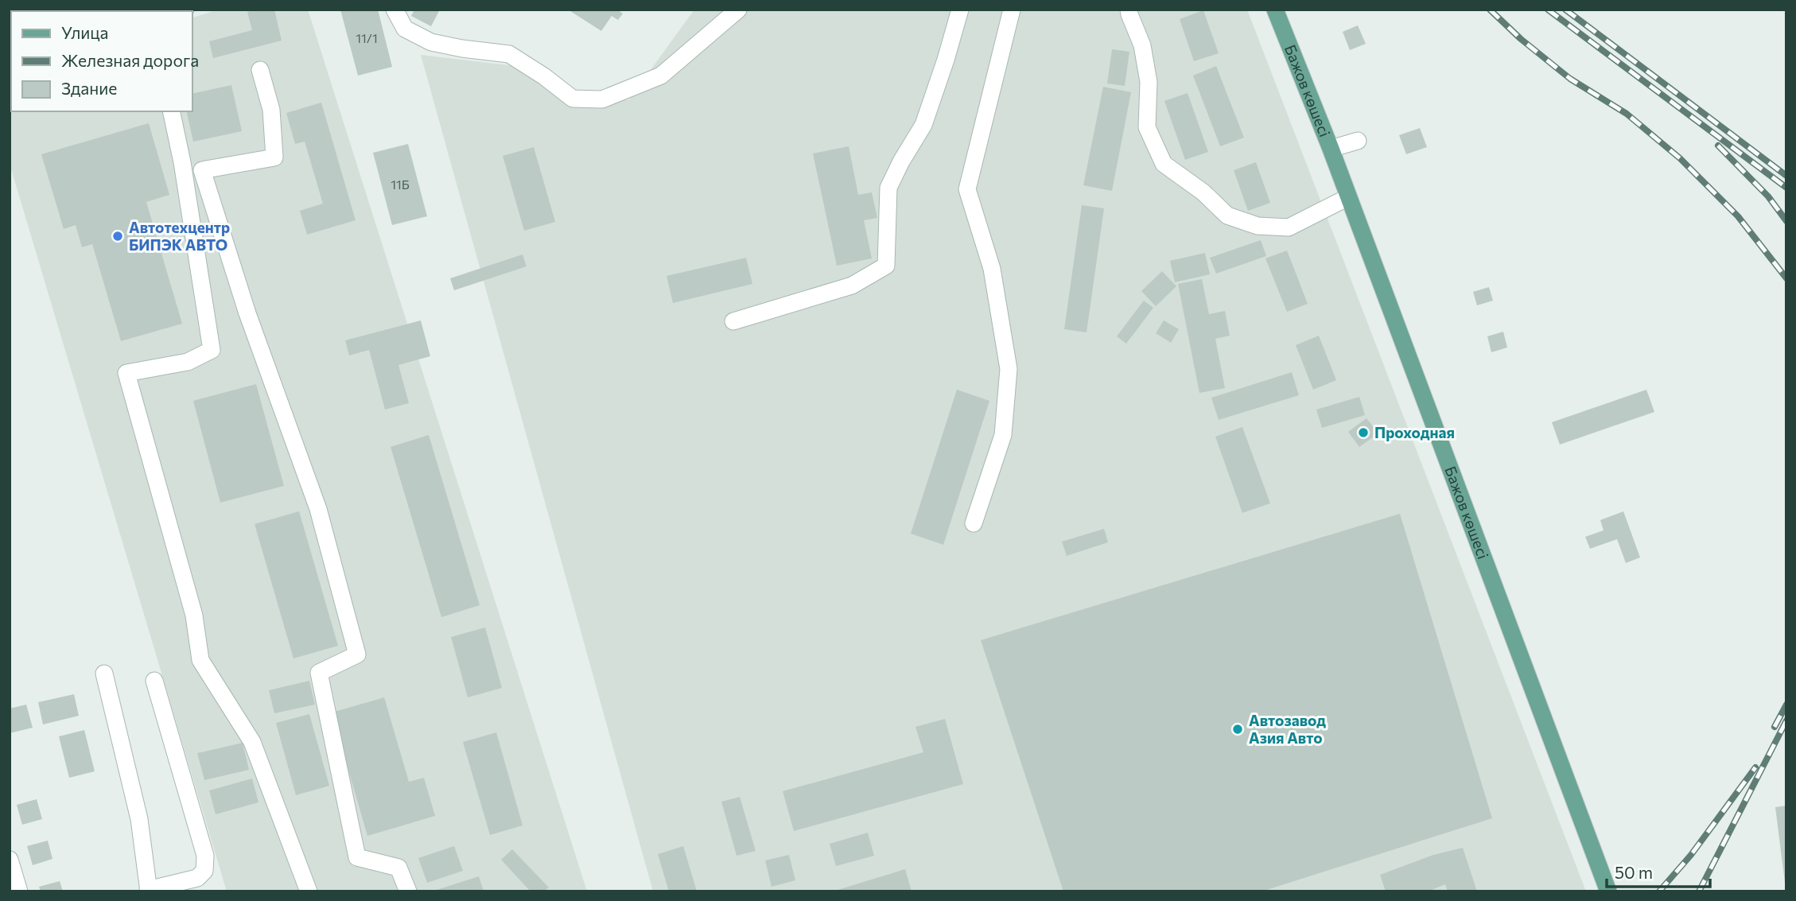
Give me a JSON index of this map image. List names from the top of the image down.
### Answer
{
  "streets": {
    "main road": ["Бажов көшесі"]
  },
  "places": ["Автотехцентр БИПЭК АВТО", "Проходная", "Автозавод Азия Авто"],
  "house_numbers": ["11/1", "11Б"],
  "legend": ["Улица", "Железная дорога", "Здание"],
  "scale_bar": "50 m"
}
